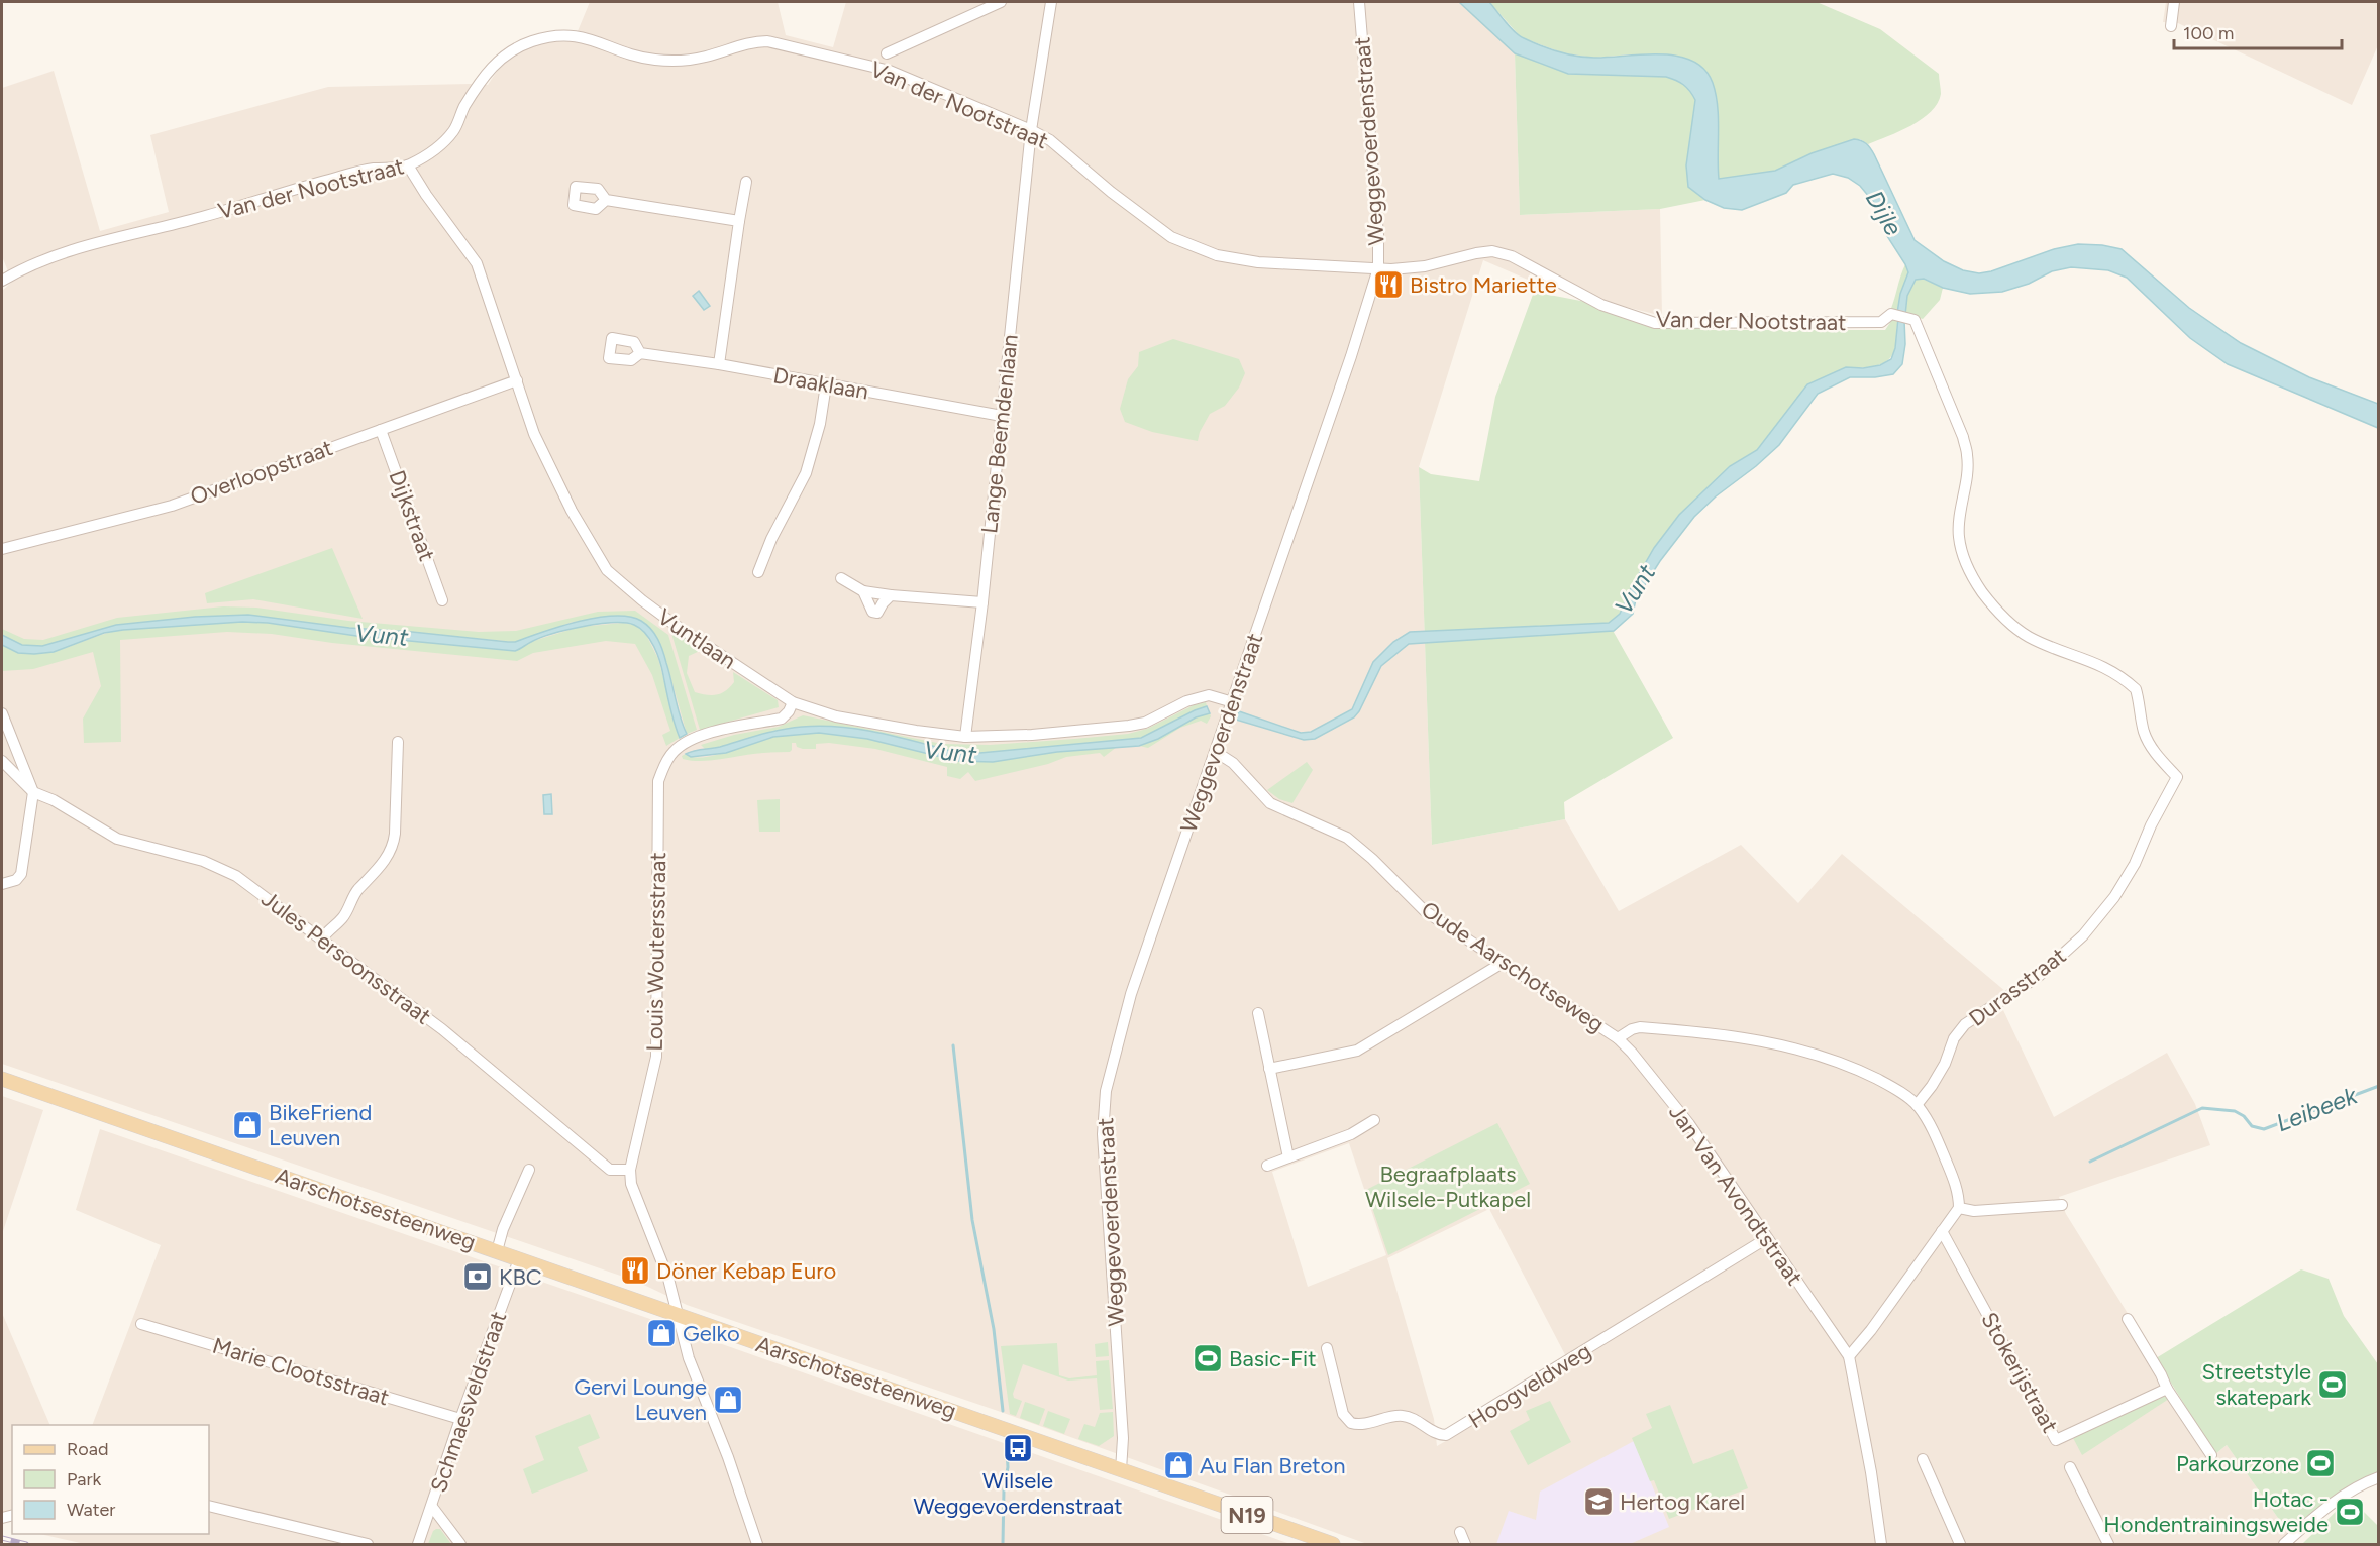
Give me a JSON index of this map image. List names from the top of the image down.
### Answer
{
  "streets": {
    "main road": ["Aarschotsesteenweg", "N19"],
    "street": [
      "Van der Nootstraat",
      "Weggevoerdenstraat",
      "Draaklaan",
      "Lange Beemdenlaan",
      "Overloopstraat",
      "Dijkstraat",
      "Vuntlaan",
      "Louis Woutersstraat",
      "Jules Persoonsstraat",
      "Oude Aarschotseweg",
      "Durasstraat",
      "Jan Van Avondtstraat",
      "Marie Clootsstraat",
      "Stokerijstraat",
      "Hoogveldweg",
      "Schmaesveldstraat"
    ]
  },
  "crossings": [
    ["Van der Nootstraat", "Weggevoerdenstraat"],
    ["Van der Nootstraat", "Lange Beemdenlaan"],
    ["Van der Nootstraat", "Vuntlaan"],
    ["Van der Nootstraat", "Durasstraat"],
    ["Weggevoerdenstraat", "Vuntlaan"],
    ["Weggevoerdenstraat", "Oude Aarschotseweg"],
    ["Weggevoerdenstraat", "Aarschotsesteenweg"],
    ["Draaklaan", "Lange Beemdenlaan"],
    ["Lange Beemdenlaan", "Vuntlaan"],
    ["Overloopstraat", "Dijkstraat"],
    ["Overloopstraat", "Vuntlaan"],
    ["Vuntlaan", "Louis Woutersstraat"],
    ["Louis Woutersstraat", "Jules Persoonsstraat"],
    ["Louis Woutersstraat", "Aarschotsesteenweg"],
    ["Oude Aarschotseweg", "Durasstraat"],
    ["Oude Aarschotseweg", "Jan Van Avondtstraat"],
    ["Jan Van Avondtstraat", "Hoogveldweg"],
    ["Aarschotsesteenweg", "Schmaesveldstraat"],
    ["Marie Clootsstraat", "Schmaesveldstraat"]
  ],
  "water": ["Dijle", "Vunt", "Leibeek"],
  "parks": ["Begraafplaats Wilsele-Putkapel"],
  "places": {
    "restaurant": ["Bistro Mariette", "Döner Kebap Euro"],
    "shop": [
      "BikeFriend Leuven",
      "Gelko",
      "Gervi Lounge Leuven",
      "Au Flan Breton"
    ],
    "bank": ["KBC"],
    "sports": [
      "Basic-Fit",
      "Streetstyle skatepark",
      "Parkourzone",
      "Hotac - Hondentrainingsweide"
    ],
    "bus stop": ["Wilsele Weggevoerdenstraat"],
    "school or university": ["Hertog Karel"]
  },
  "legend": ["Road", "Park", "Water"],
  "scale_bar": "100 m"
}
